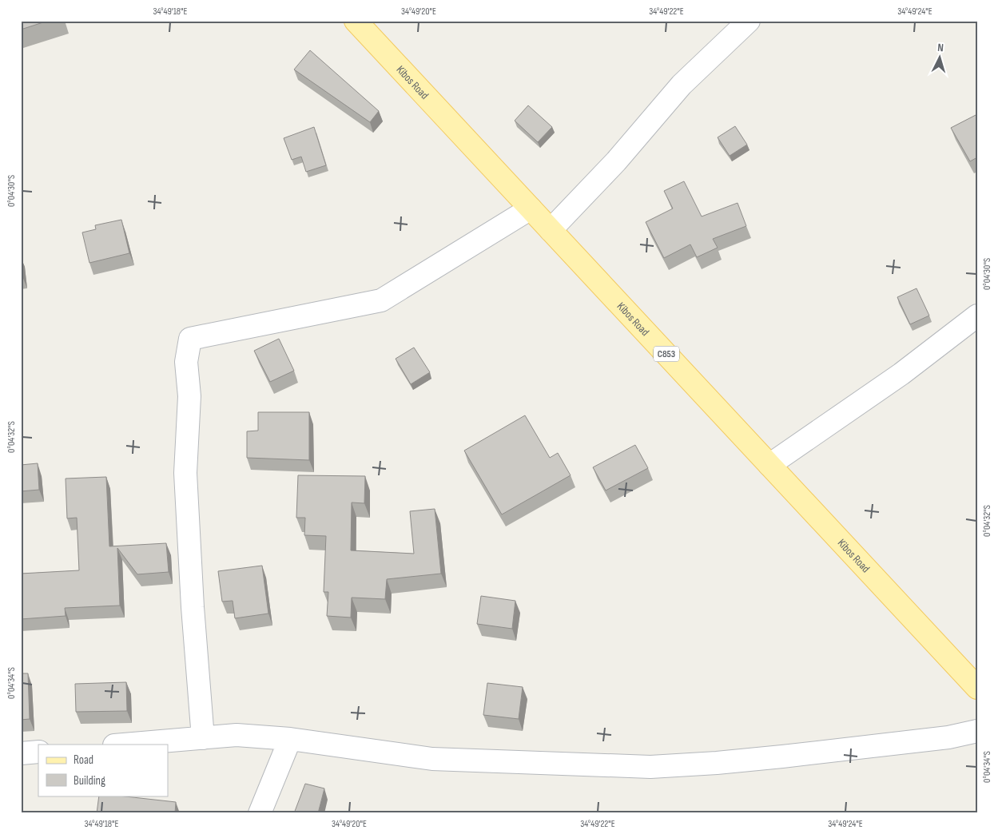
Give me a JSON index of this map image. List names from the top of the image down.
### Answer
{
  "streets": {
    "main road": ["Kibos Road", "C853"]
  },
  "legend": ["Road", "Building"],
  "north": "top",
  "coordinates": [
    "34°49'18\"E",
    "34°49'20\"E",
    "34°49'22\"E",
    "34°49'24\"E",
    "0°04'30\"S",
    "0°04'32\"S",
    "0°04'34\"S"
  ]
}
